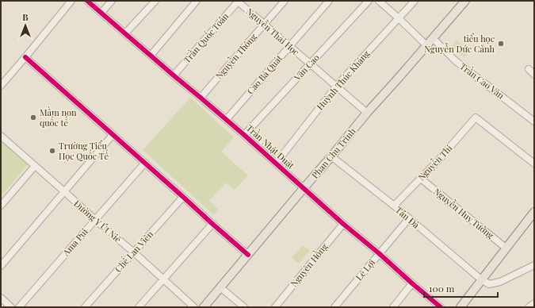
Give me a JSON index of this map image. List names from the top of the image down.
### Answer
{
  "streets": {
    "main road": ["Phan Chu Trinh"],
    "street": [
      "Nguyễn Thái Học",
      "Trần Quốc Toản",
      "Nguyễn Thông",
      "Văn Cao",
      "Cao Bá Quát",
      "Huỳnh Thúc Kháng",
      "Trần Cao Vân",
      "Trần Nhật Duật",
      "Nguyễn Thi",
      "Nguyễn Huy Tưởng",
      "Tản Đà",
      "Đường Y Út Niê",
      "Ama Pui",
      "Chế Lan Viên",
      "Nguyên Hồng",
      "Lê Lợi"
    ]
  },
  "crossings": [
    ["Nguyễn Thái Học", "Trần Quốc Toản"],
    ["Nguyễn Thái Học", "Nguyễn Thông"],
    ["Nguyễn Thái Học", "Văn Cao"],
    ["Nguyễn Thái Học", "Cao Bá Quát"],
    ["Nguyễn Thái Học", "Huỳnh Thúc Kháng"],
    ["Nguyễn Thái Học", "Phan Chu Trinh"],
    ["Trần Quốc Toản", "Trần Nhật Duật"],
    ["Nguyễn Thông", "Trần Nhật Duật"],
    ["Văn Cao", "Trần Nhật Duật"],
    ["Cao Bá Quát", "Trần Nhật Duật"],
    ["Huỳnh Thúc Kháng", "Trần Nhật Duật"],
    ["Trần Cao Vân", "Phan Chu Trinh"],
    ["Trần Nhật Duật", "Phan Chu Trinh"],
    ["Trần Nhật Duật", "Nguyên Hồng"],
    ["Trần Nhật Duật", "Lê Lợi"],
    ["Phan Chu Trinh", "Tản Đà"],
    ["Nguyễn Thi", "Nguyễn Huy Tưởng"],
    ["Nguyễn Thi", "Tản Đà"],
    ["Tản Đà", "Lê Lợi"],
    ["Đường Y Út Niê", "Ama Pui"],
    ["Đường Y Út Niê", "Chế Lan Viên"]
  ],
  "places": ["tiểu học Nguyễn Đức Cảnh", "Mầm non quốc tế", "Trường Tiểu Học Quốc Tế"],
  "scale_bar": "100 m",
  "north": "top"
}
